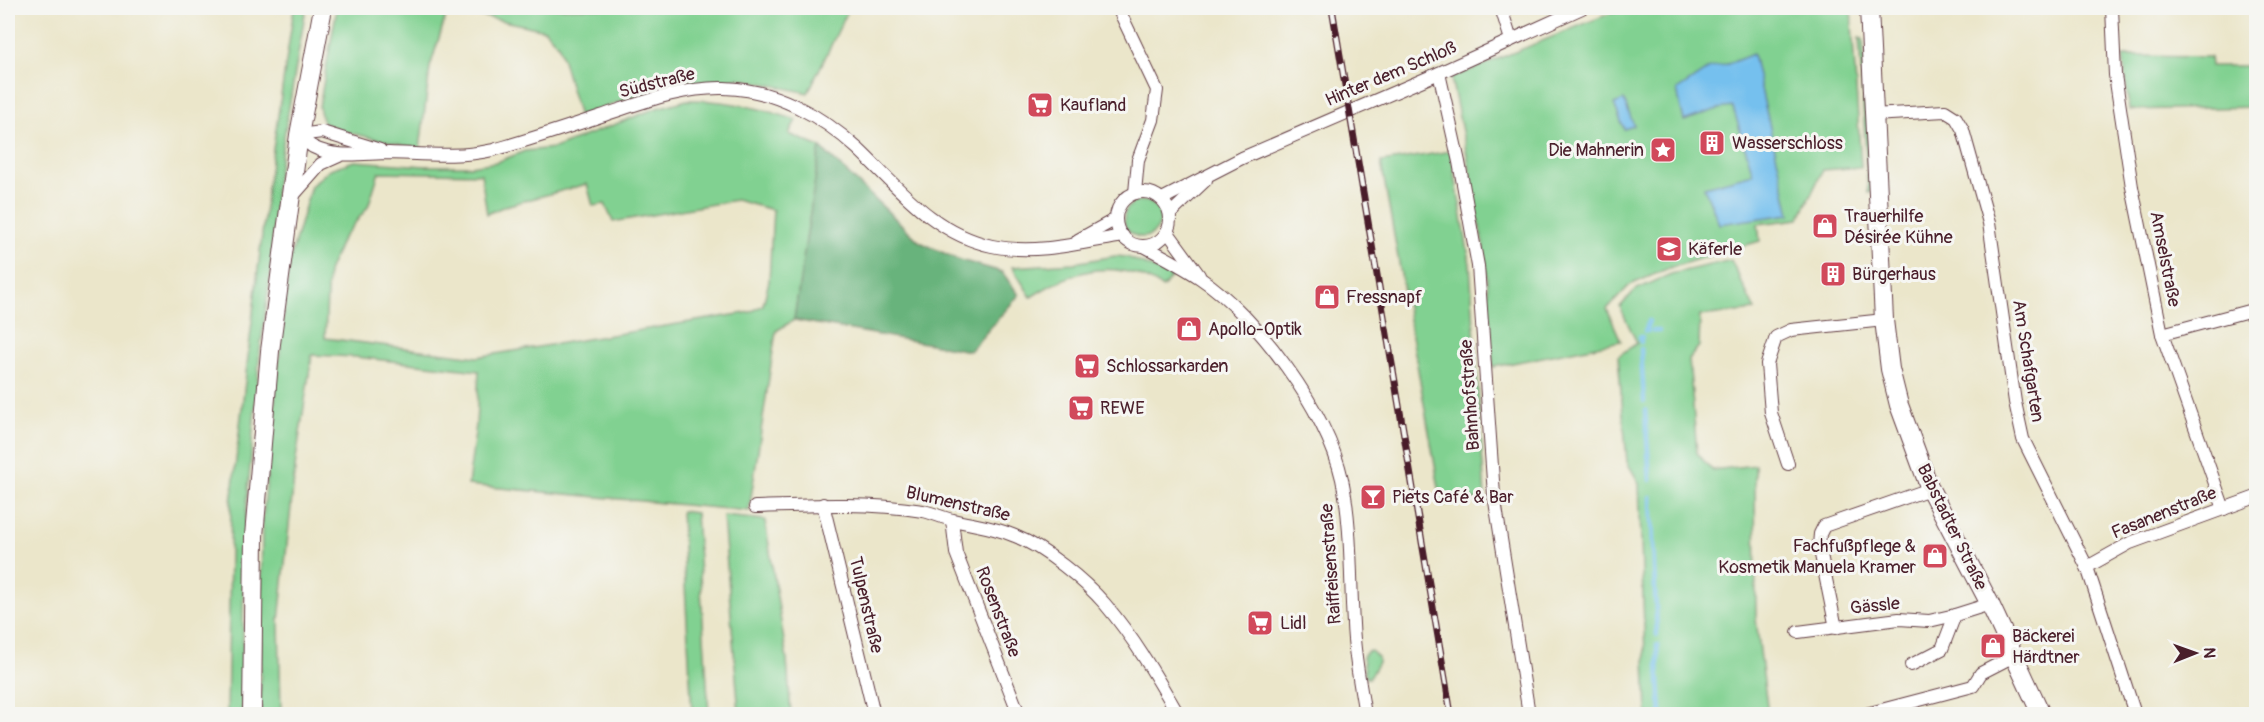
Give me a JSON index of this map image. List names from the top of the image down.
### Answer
{
  "streets": {
    "street": [
      "Hinter dem Schloß",
      "Südstraße",
      "Amselstraße",
      "Am Schafgarten",
      "Bahnhofstraße",
      "Blumenstraße",
      "Fasanenstraße",
      "Babstadter Straße",
      "Raiffeisenstraße",
      "Tulpenstraße",
      "Gässle",
      "Rosenstraße"
    ]
  },
  "crossings": [
    ["Hinter dem Schloß", "Südstraße"],
    ["Hinter dem Schloß", "Bahnhofstraße"],
    ["Hinter dem Schloß", "Raiffeisenstraße"],
    ["Südstraße", "Raiffeisenstraße"],
    ["Amselstraße", "Fasanenstraße"],
    ["Am Schafgarten", "Fasanenstraße"],
    ["Am Schafgarten", "Babstadter Straße"],
    ["Blumenstraße", "Tulpenstraße"],
    ["Blumenstraße", "Rosenstraße"],
    ["Babstadter Straße", "Gässle"]
  ],
  "places": {
    "supermarket": [
      "Kaufland",
      "Schlossarkarden",
      "REWE",
      "Lidl"
    ],
    "building": ["Wasserschloss", "Bürgerhaus"],
    "place": ["Die Mahnerin"],
    "shop": [
      "Trauerhilfe Désirée Kühne",
      "Fressnapf",
      "Apollo-Optik",
      "Fachfußpflege & Kosmetik Manuela Kramer",
      "Bäckerei Härdtner"
    ],
    "school or university": ["Käferle"],
    "bar": ["Piets Café & Bar"]
  },
  "north": "right"
}
